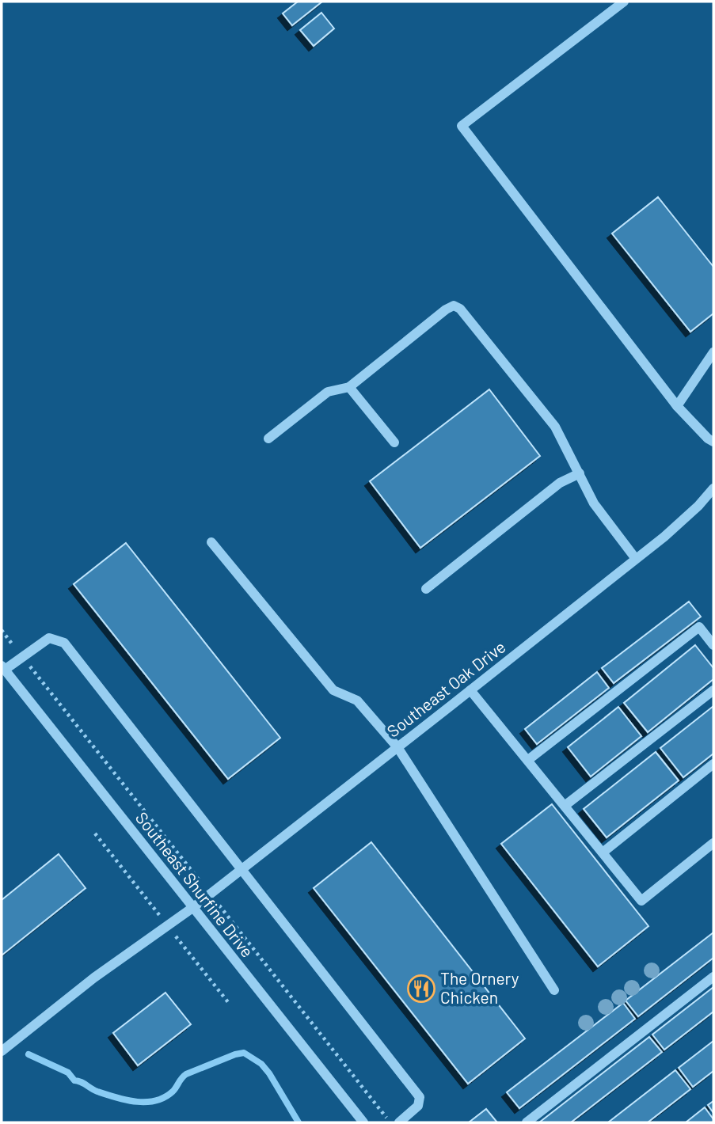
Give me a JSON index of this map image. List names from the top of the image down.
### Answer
{
  "streets": {
    "street": ["Southeast Oak Drive", "Southeast Shurfine Drive"]
  },
  "crossings": [
    ["Southeast Oak Drive", "Southeast Shurfine Drive"]
  ],
  "places": {
    "restaurant": ["The Ornery Chicken"]
  }
}
